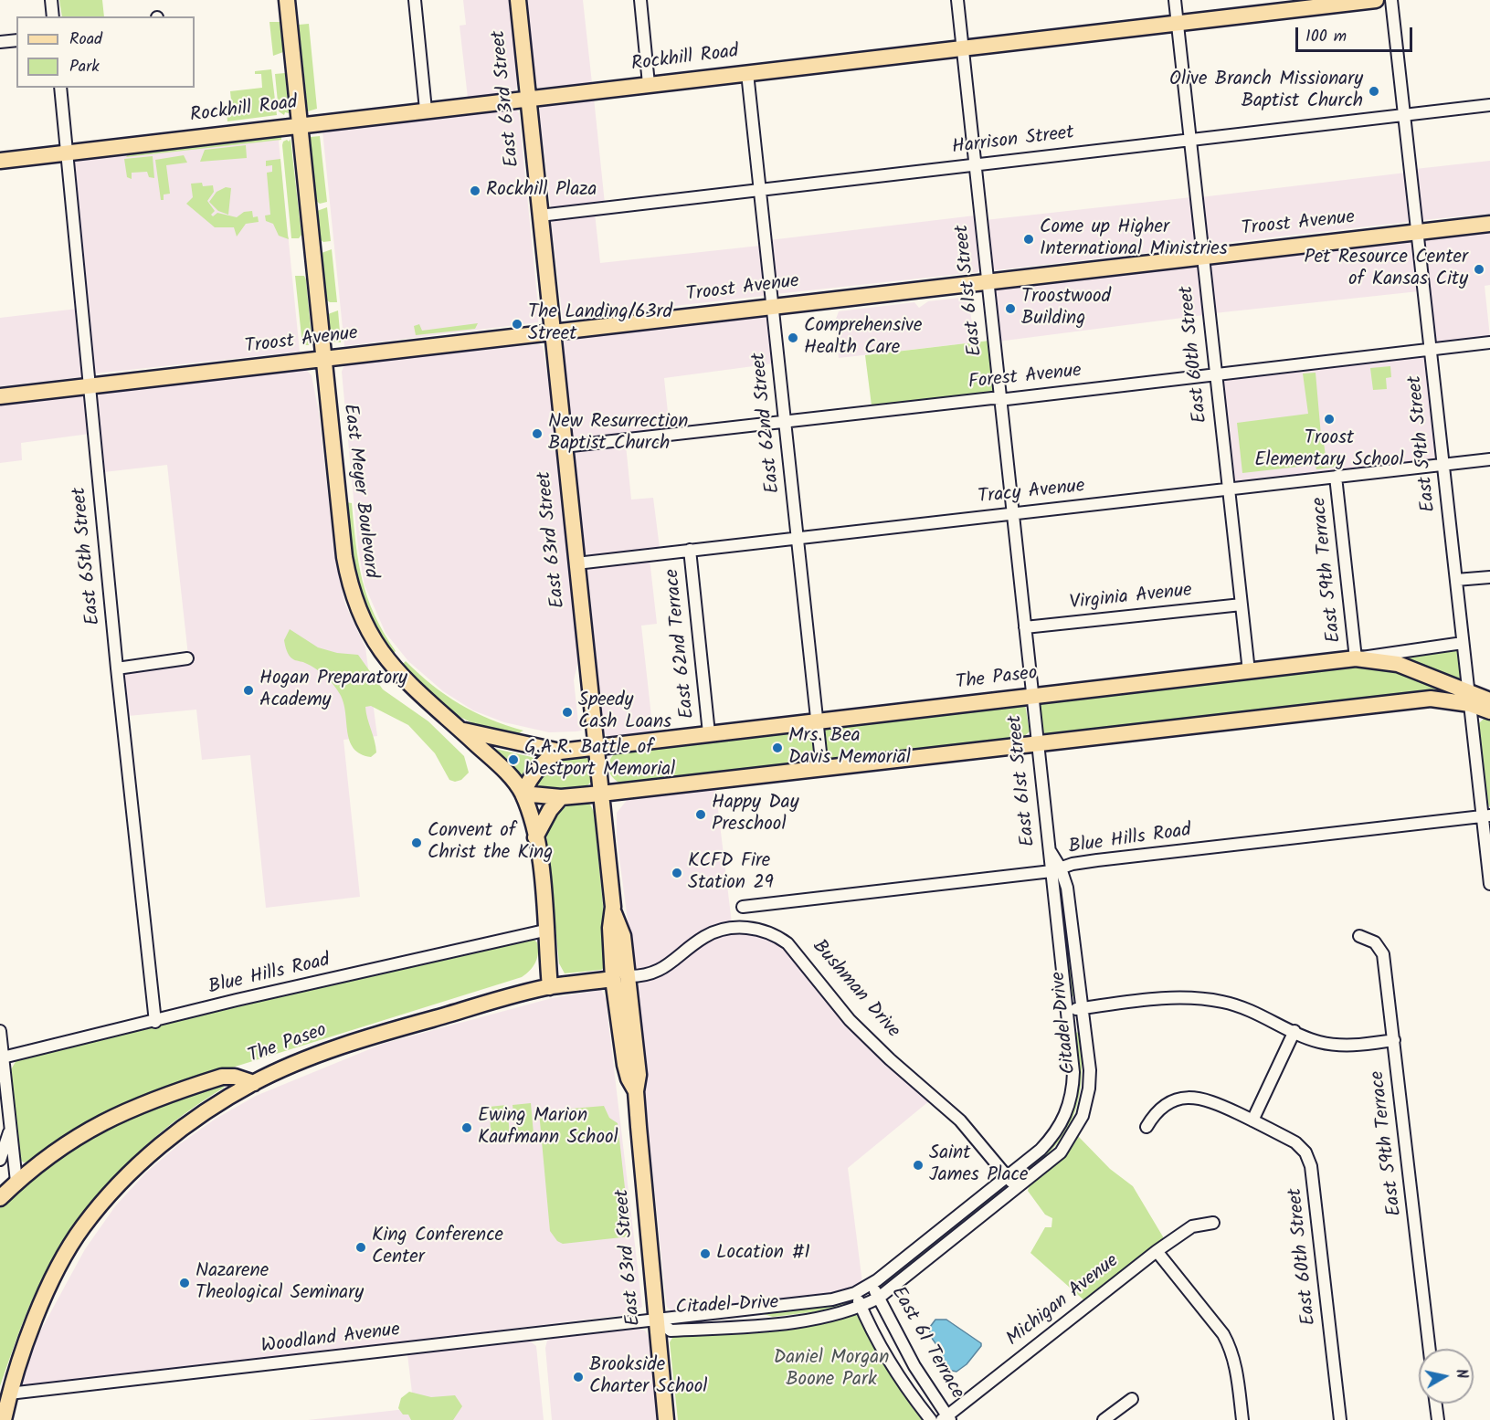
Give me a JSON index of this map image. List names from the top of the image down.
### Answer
{
  "streets": {
    "main road": [
      "Rockhill Road",
      "East 63rd Street",
      "Troost Avenue",
      "East Meyer Boulevard",
      "The Paseo",
      "Bushman Drive"
    ],
    "street": [
      "Harrison Street",
      "East 61st Street",
      "East 60th Street",
      "Forest Avenue",
      "East 62nd Street",
      "East 59th Street",
      "Tracy Avenue",
      "East 65th Street",
      "East 59th Terrace",
      "Virginia Avenue",
      "East 62nd Terrace",
      "Blue Hills Road",
      "Citadel Drive",
      "Michigan Avenue",
      "Woodland Avenue",
      "East 61 Terrace"
    ]
  },
  "crossings": [
    ["Rockhill Road", "East 63rd Street"],
    ["Rockhill Road", "East 61st Street"],
    ["Rockhill Road", "East 60th Street"],
    ["Rockhill Road", "East 62nd Street"],
    ["Rockhill Road", "East Meyer Boulevard"],
    ["Rockhill Road", "East 65th Street"],
    ["East 63rd Street", "Harrison Street"],
    ["East 63rd Street", "Troost Avenue"],
    ["East 63rd Street", "Forest Avenue"],
    ["East 63rd Street", "Tracy Avenue"],
    ["East 63rd Street", "The Paseo"],
    ["East 63rd Street", "Bushman Drive"],
    ["East 63rd Street", "Citadel Drive"],
    ["East 63rd Street", "Woodland Avenue"],
    ["Harrison Street", "East 61st Street"],
    ["Harrison Street", "East 60th Street"],
    ["Harrison Street", "East 62nd Street"],
    ["Harrison Street", "East 59th Street"],
    ["Troost Avenue", "East 61st Street"],
    ["Troost Avenue", "East 60th Street"],
    ["Troost Avenue", "East 62nd Street"],
    ["Troost Avenue", "East 59th Street"],
    ["Troost Avenue", "East Meyer Boulevard"],
    ["Troost Avenue", "East 65th Street"],
    ["East 61st Street", "Forest Avenue"],
    ["East 61st Street", "Tracy Avenue"],
    ["East 61st Street", "Virginia Avenue"],
    ["East 61st Street", "The Paseo"],
    ["East 61st Street", "Blue Hills Road"],
    ["East 61st Street", "Citadel Drive"],
    ["East 60th Street", "Forest Avenue"],
    ["East 60th Street", "Tracy Avenue"],
    ["East 60th Street", "Virginia Avenue"],
    ["East 60th Street", "The Paseo"],
    ["Forest Avenue", "East 62nd Street"],
    ["Forest Avenue", "East 59th Street"],
    ["East 62nd Street", "Tracy Avenue"],
    ["East 62nd Street", "The Paseo"],
    ["East 59th Street", "Tracy Avenue"],
    ["East 59th Street", "The Paseo"],
    ["East 59th Street", "Blue Hills Road"],
    ["East Meyer Boulevard", "The Paseo"],
    ["East Meyer Boulevard", "Blue Hills Road"],
    ["East Meyer Boulevard", "Bushman Drive"],
    ["Tracy Avenue", "East 59th Terrace"],
    ["Tracy Avenue", "East 62nd Terrace"],
    ["East 65th Street", "Blue Hills Road"],
    ["East 59th Terrace", "The Paseo"],
    ["East 62nd Terrace", "The Paseo"],
    ["The Paseo", "Bushman Drive"],
    ["Blue Hills Road", "Citadel Drive"],
    ["Bushman Drive", "Citadel Drive"],
    ["Citadel Drive", "Woodland Avenue"],
    ["Citadel Drive", "East 61 Terrace"],
    ["Michigan Avenue", "East 61 Terrace"]
  ],
  "parks": ["Daniel Morgan Boone Park"],
  "places": [
    "Olive Branch Missionary Baptist Church",
    "Rockhill Plaza",
    "Come up Higher International Ministries",
    "Pet Resource Center of Kansas City",
    "Troostwood Building",
    "The Landing/63rd Street",
    "Comprehensive Health Care",
    "Troost Elementary School",
    "New Resurrection Baptist Church",
    "Hogan Preparatory Academy",
    "Speedy Cash Loans",
    "Mrs. Bea Davis Memorial",
    "G.A.R. Battle of Westport Memorial",
    "Happy Day Preschool",
    "Convent of Christ the King",
    "KCFD Fire Station 29",
    "Ewing Marion Kaufmann School",
    "Saint James Place",
    "King Conference Center",
    "Location #1",
    "Nazarene Theological Seminary",
    "Brookside Charter School"
  ],
  "legend": ["Road", "Park"],
  "scale_bar": "100 m",
  "north": "right"
}
